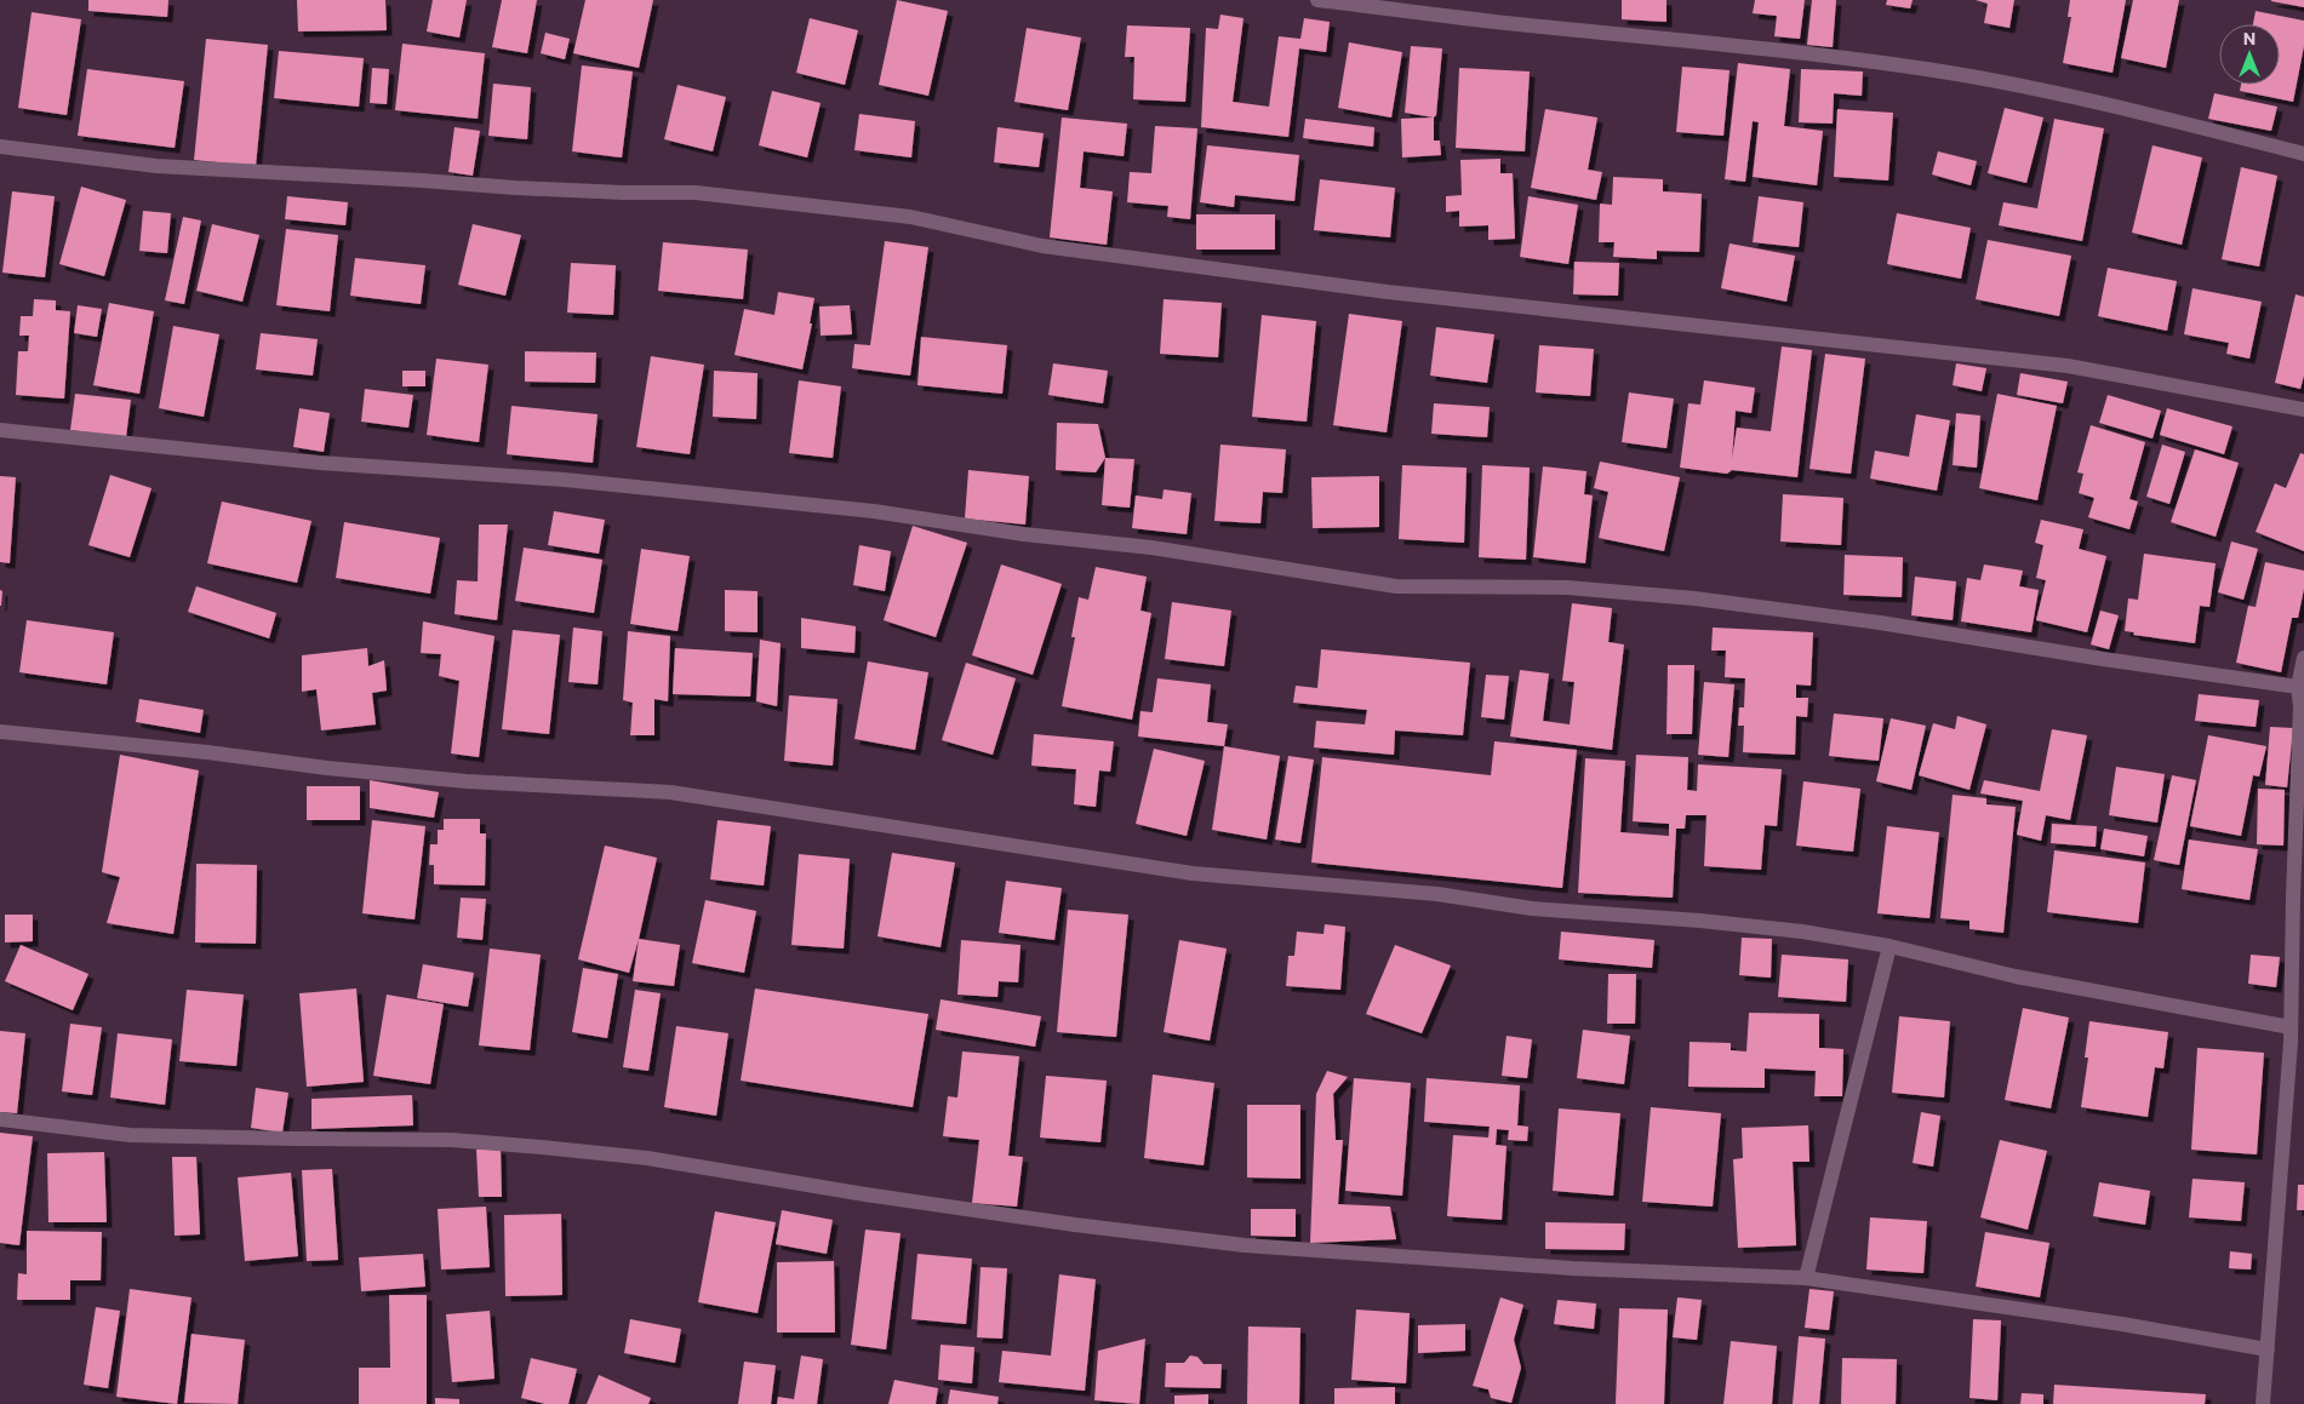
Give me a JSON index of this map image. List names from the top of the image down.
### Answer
{
  "north": "top"
}
